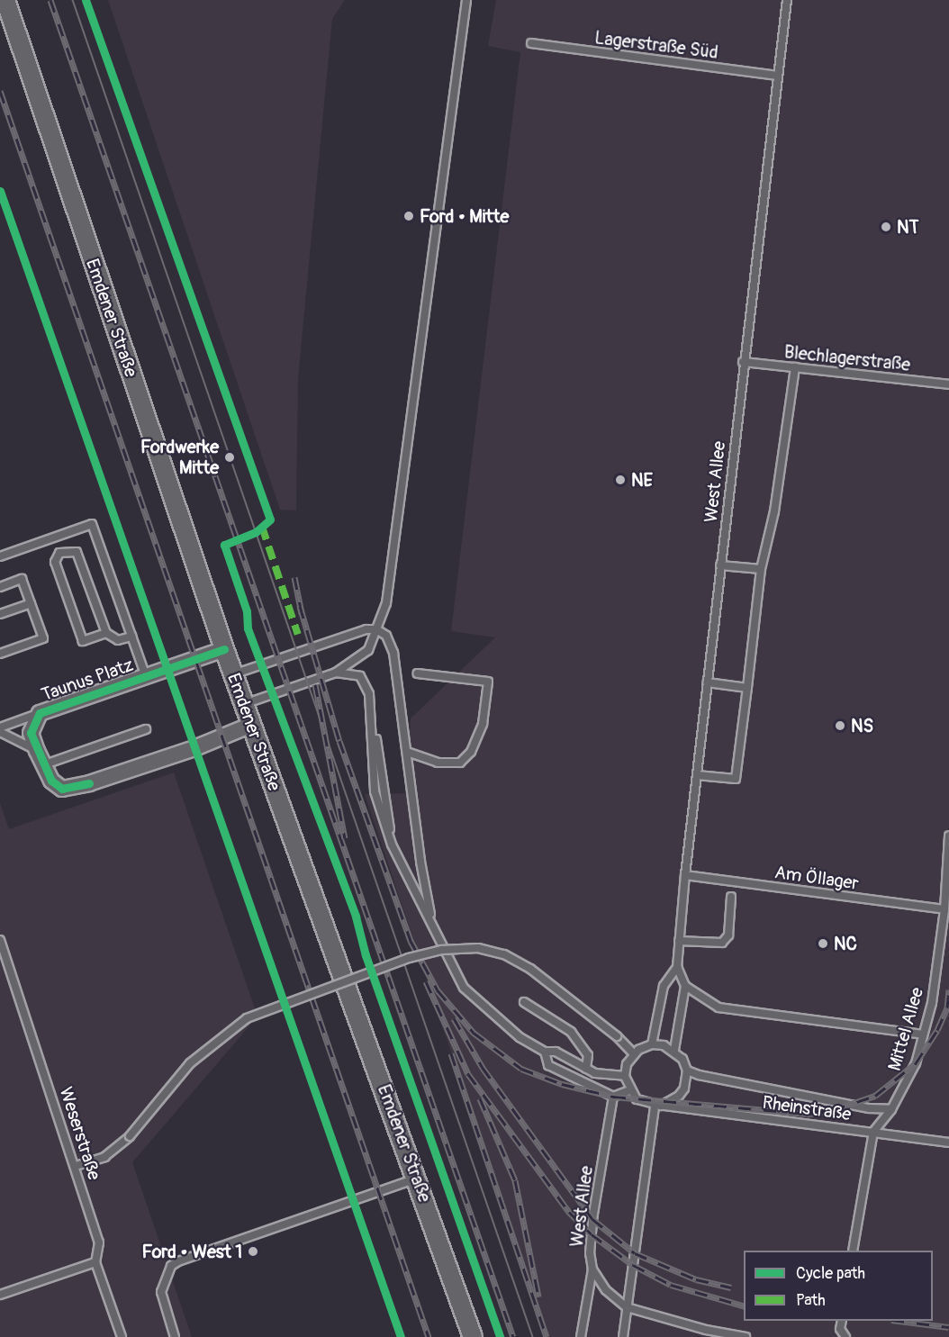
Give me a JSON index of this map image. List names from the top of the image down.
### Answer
{
  "streets": {
    "street": ["Emdener Straße", "Taunus Platz"],
    "lane": [
      "Lagerstraße Süd",
      "Blechlagerstraße",
      "West Allee",
      "Am Öllager",
      "Mittel Allee",
      "Rheinstraße",
      "Weserstraße"
    ]
  },
  "crossings": [
    ["Lagerstraße Süd", "West Allee"],
    ["Emdener Straße", "Taunus Platz"],
    ["Blechlagerstraße", "West Allee"],
    ["West Allee", "Am Öllager"],
    ["West Allee", "Rheinstraße"],
    ["Am Öllager", "Mittel Allee"],
    ["Mittel Allee", "Rheinstraße"]
  ],
  "places": [
    "Ford • Mitte",
    "NT",
    "Fordwerke Mitte",
    "NE",
    "NS",
    "NC",
    "Ford • West 1"
  ],
  "legend": ["Cycle path", "Path"]
}
